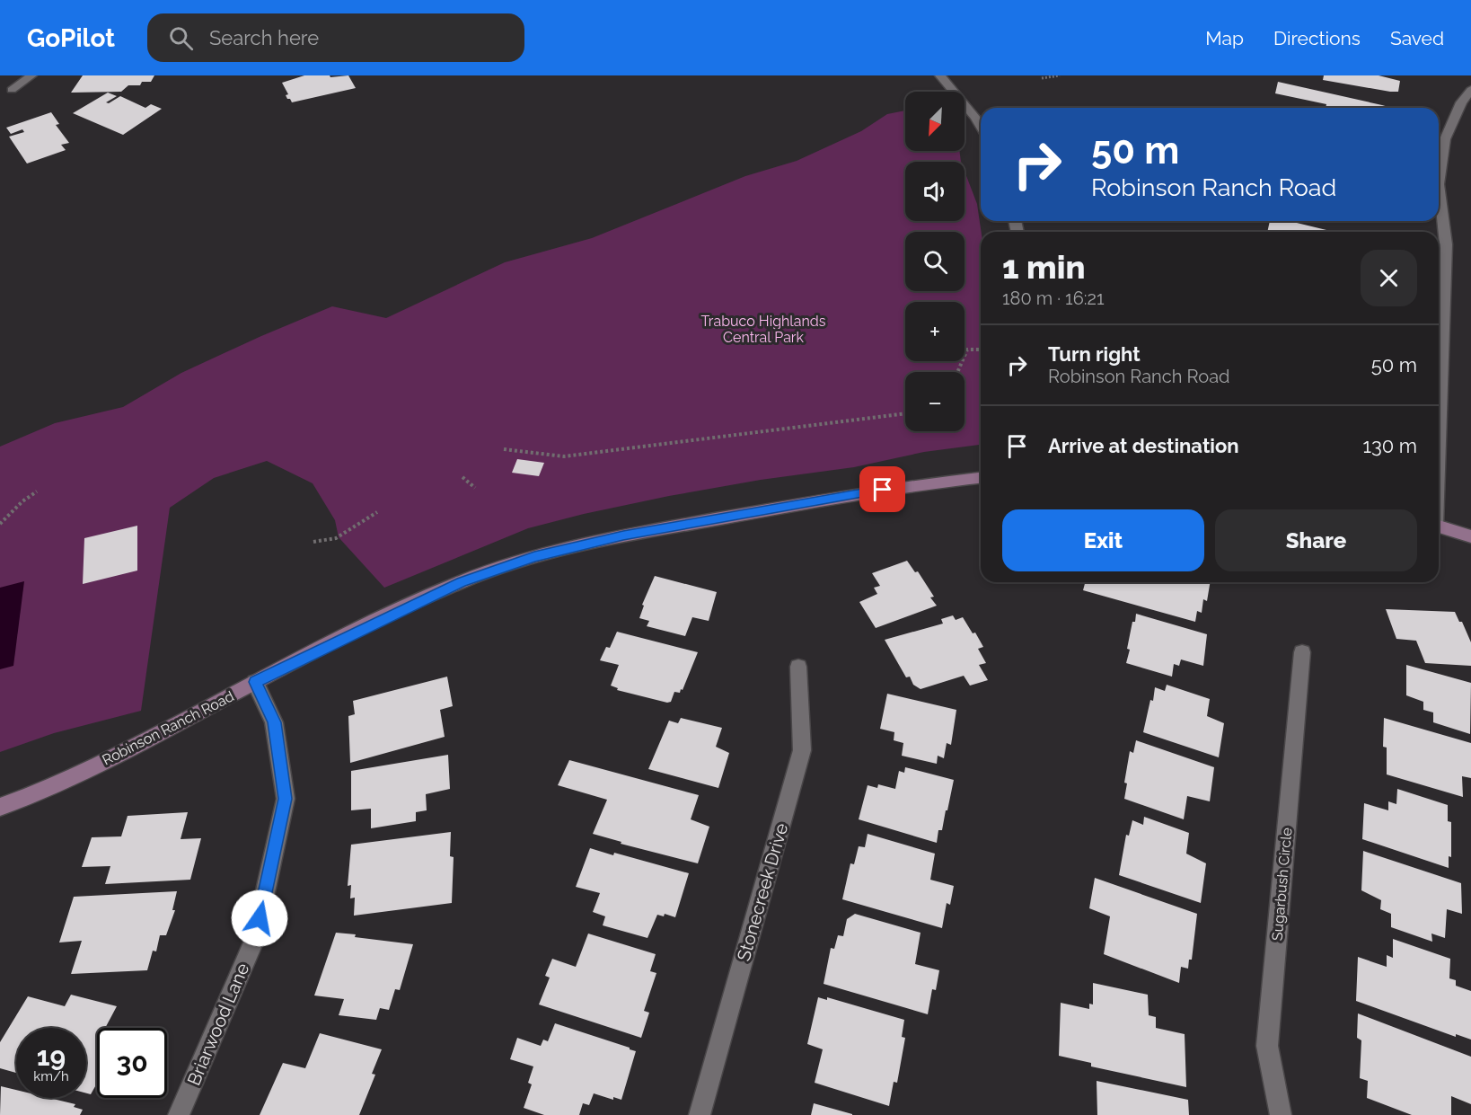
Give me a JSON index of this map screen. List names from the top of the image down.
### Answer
{
  "streets": {
    "street": [
      "Robinson Ranch Road",
      "Sugarbush Circle",
      "Stonecreek Drive",
      "Briarwood Lane"
    ]
  },
  "crossings": [
    ["Robinson Ranch Road", "Briarwood Lane"]
  ],
  "parks": ["Trabuco Highlands Central Park"],
  "north": "bottom left",
  "page": {
    "header": "GoPilot",
    "search": "Search here",
    "nav": ["Map", "Directions", "Saved"],
    "map_buttons": ["+", "−"],
    "turn": ["50 m", "Robinson Ranch Road"],
    "heading": ["1 min", "180 m · 16:21"],
    "list": [
      {
        "name": "Turn right",
        "note": "Robinson Ranch Road",
        "value": "50 m"
      },
      {
        "name": "Arrive at destination",
        "value": "130 m"
      }
    ],
    "buttons": ["Exit", "Share"],
    "speed": "19 km/h",
    "limit": "30"
  }
}
